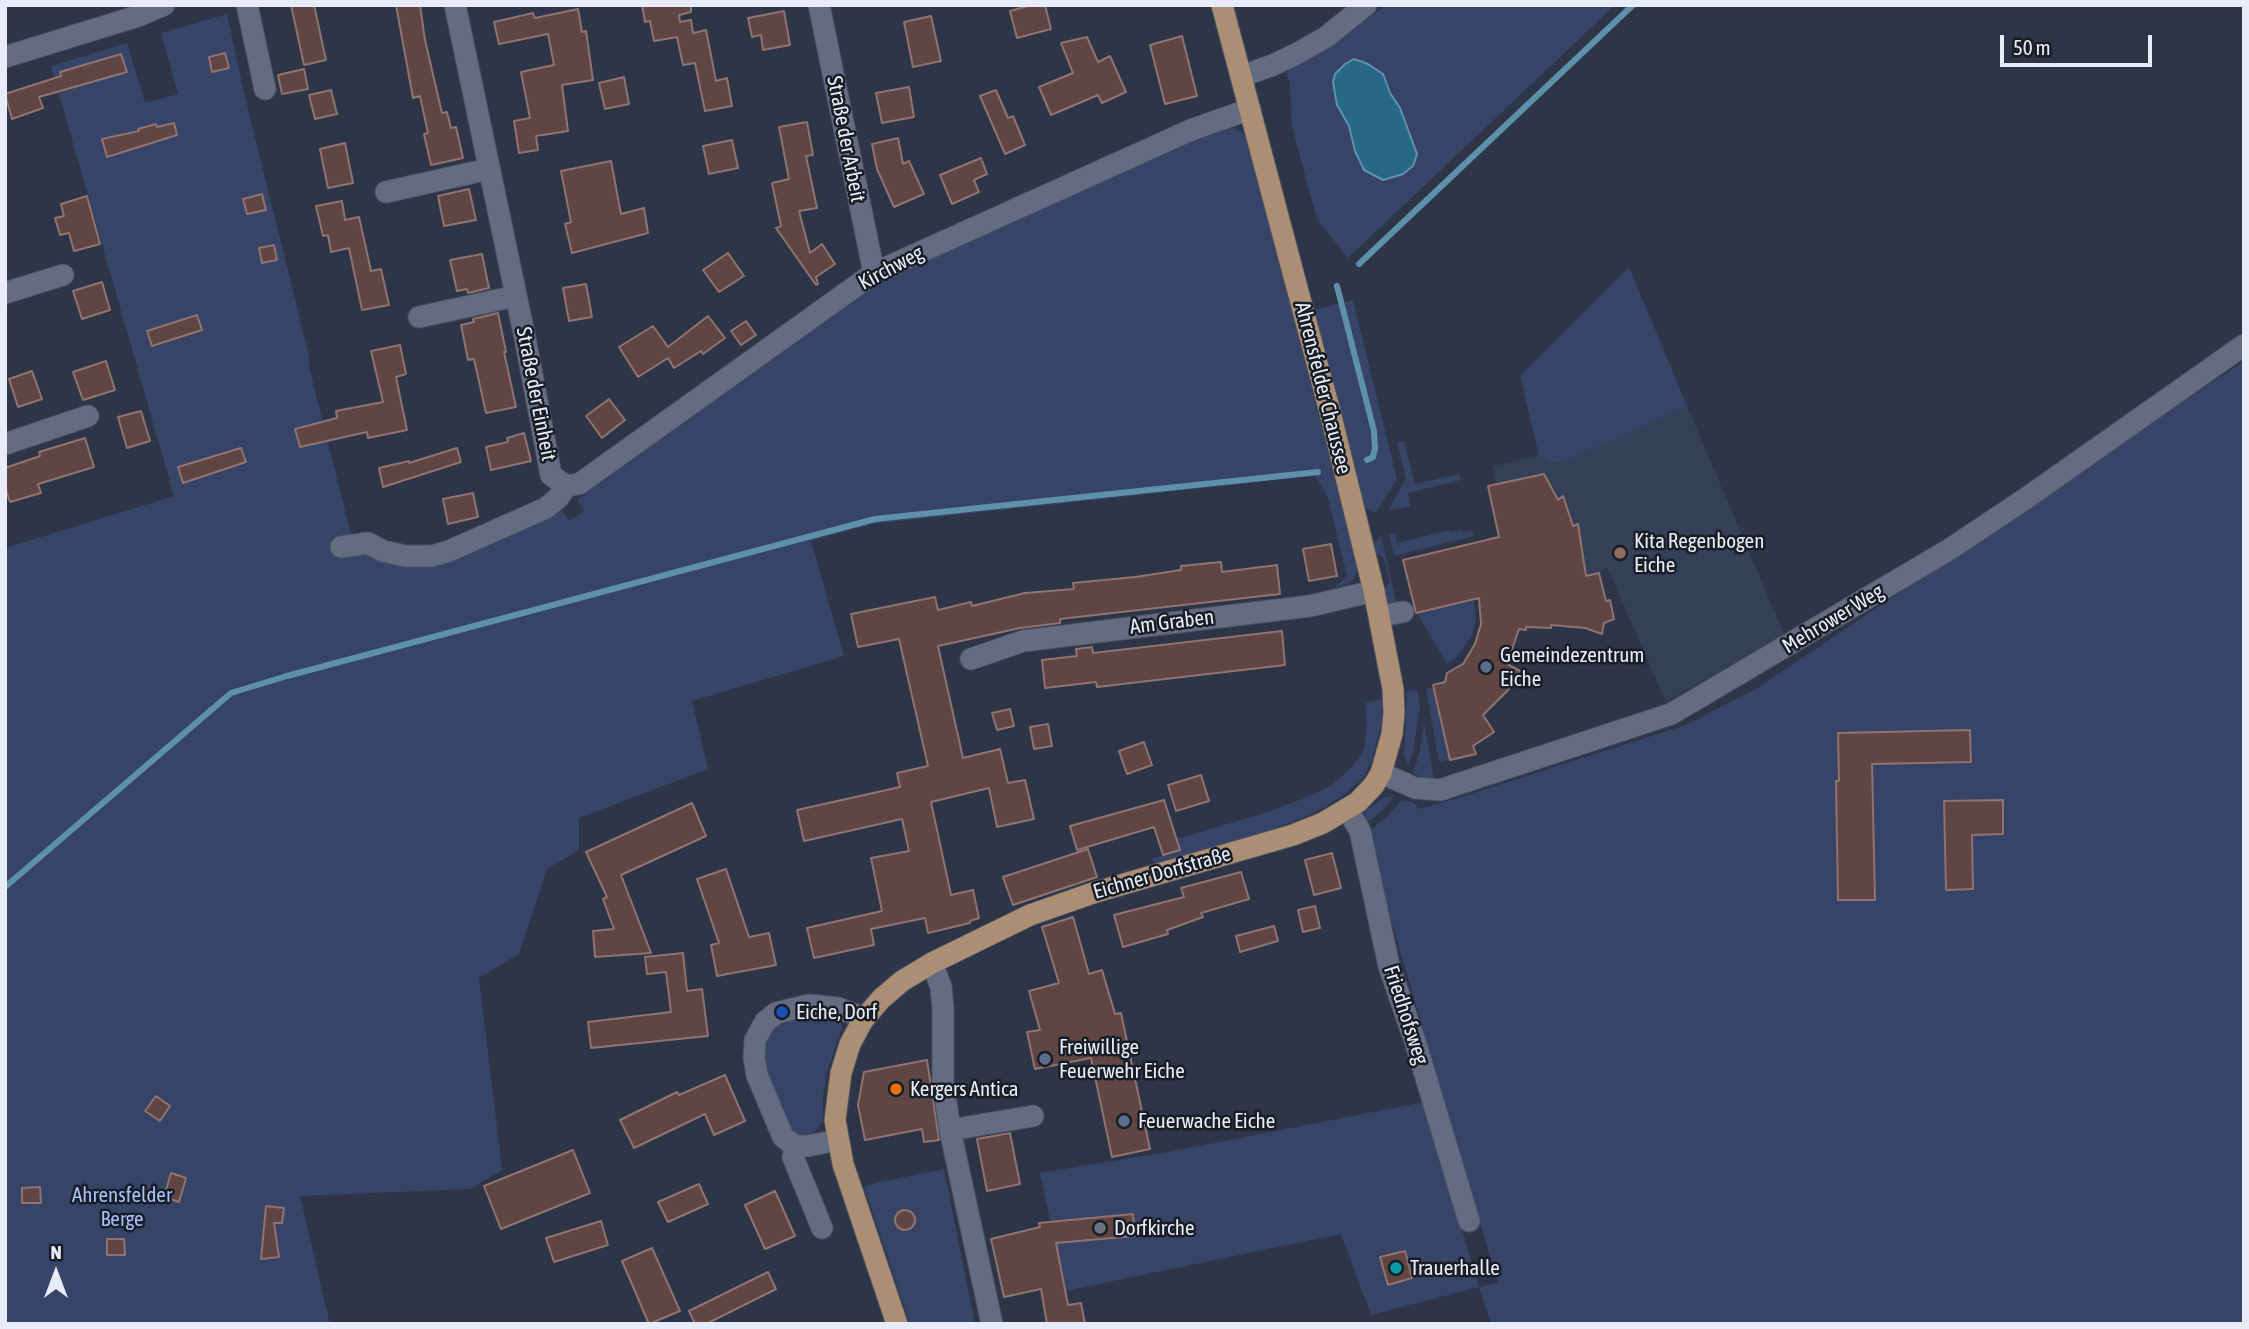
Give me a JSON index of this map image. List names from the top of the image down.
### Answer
{
  "streets": {
    "main road": ["Ahrensfelder Chaussee", "Eichner Dorfstraße"],
    "street": [
      "Straße der Arbeit",
      "Kirchweg",
      "Straße der Einheit",
      "Mehrower Weg",
      "Am Graben",
      "Friedhofsweg"
    ]
  },
  "crossings": [
    ["Straße der Arbeit", "Kirchweg"],
    ["Kirchweg", "Ahrensfelder Chaussee"],
    ["Kirchweg", "Straße der Einheit"],
    ["Ahrensfelder Chaussee", "Mehrower Weg"],
    ["Ahrensfelder Chaussee", "Am Graben"],
    ["Ahrensfelder Chaussee", "Eichner Dorfstraße"],
    ["Mehrower Weg", "Eichner Dorfstraße"],
    ["Eichner Dorfstraße", "Friedhofsweg"]
  ],
  "parks": ["Ahrensfelder Berge"],
  "places": [
    "Kita Regenbogen Eiche",
    "Gemeindezentrum Eiche",
    "Eiche, Dorf",
    "Freiwillige Feuerwehr Eiche",
    "Kergers Antica",
    "Feuerwache Eiche",
    "Dorfkirche",
    "Trauerhalle"
  ],
  "scale_bar": "50 m",
  "north": "top"
}
